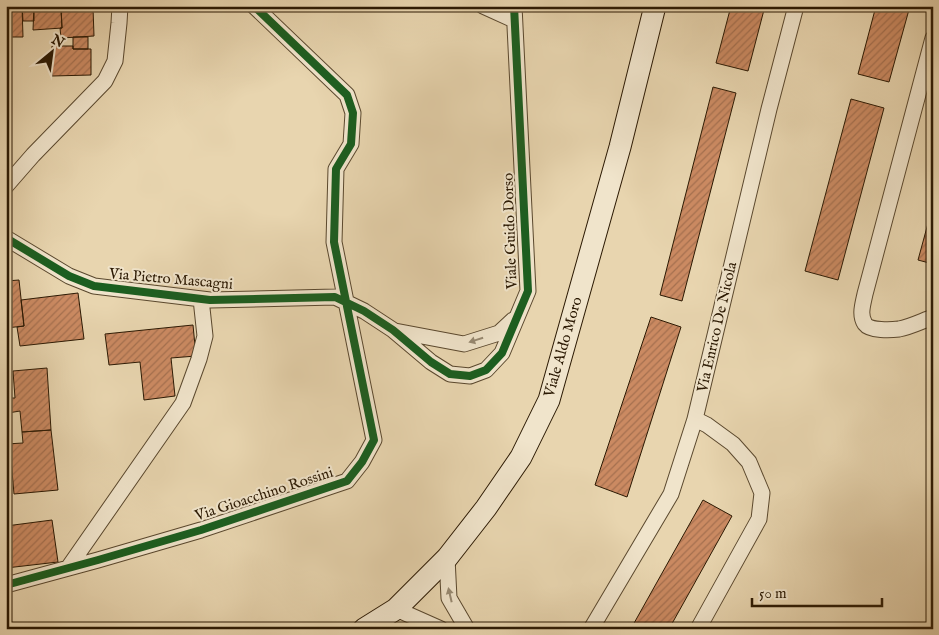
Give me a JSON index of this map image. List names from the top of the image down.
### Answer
{
  "streets": {
    "street": [
      "Viale Guido Dorso",
      "Via Pietro Mascagni",
      "Via Enrico De Nicola",
      "Viale Aldo Moro",
      "Via Gioacchino Rossini"
    ]
  },
  "crossings": [
    ["Viale Guido Dorso", "Via Pietro Mascagni"],
    ["Viale Guido Dorso", "Via Gioacchino Rossini"],
    ["Via Pietro Mascagni", "Via Gioacchino Rossini"]
  ],
  "scale_bar": "50 m",
  "north": "top right"
}
